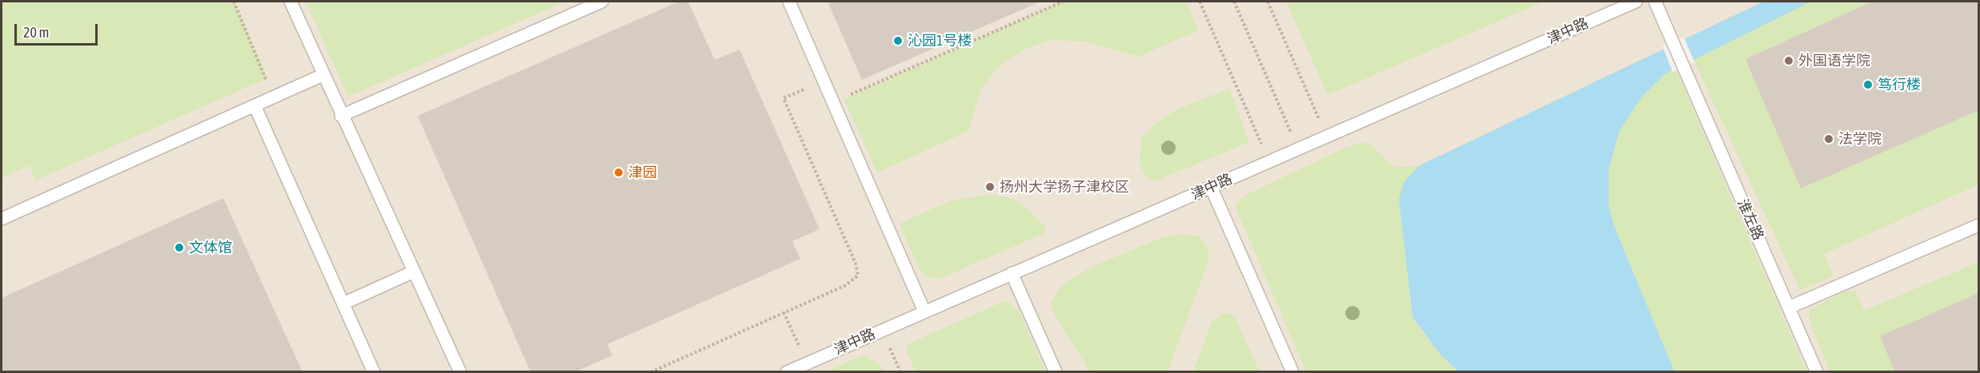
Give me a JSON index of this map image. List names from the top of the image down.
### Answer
{
  "streets": {
    "lane": ["津中路", "淮左路"]
  },
  "places": [
    "沁园1号楼",
    "外国语学院",
    "笃行楼",
    "法学院",
    "津园",
    "扬州大学扬子津校区",
    "文体馆"
  ],
  "scale_bar": "20 m"
}
